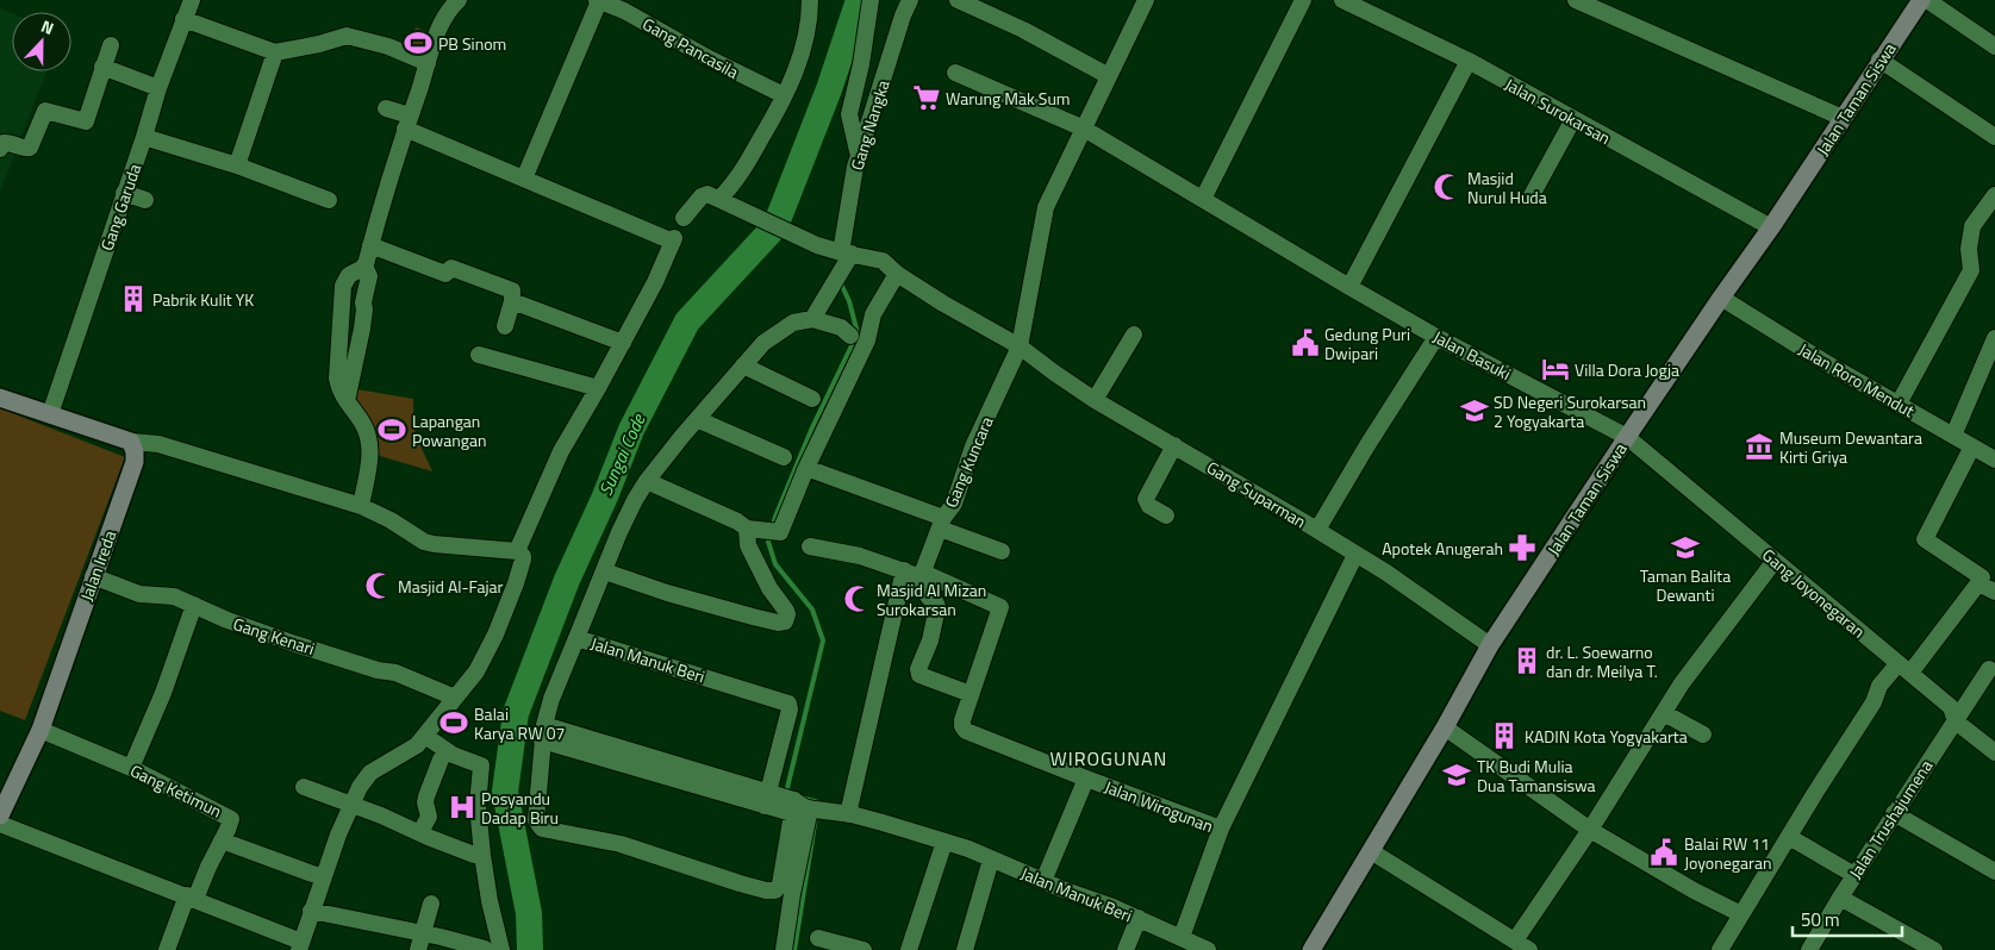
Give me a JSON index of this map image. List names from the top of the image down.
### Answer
{
  "streets": {
    "main road": ["Jalan Taman Siswa", "Jalan Ireda"],
    "street": [
      "Gang Pancasila",
      "Jalan Surokarsan",
      "Gang Nangka",
      "Gang Garuda",
      "Jalan Basuki",
      "Jalan Roro Mendut",
      "Gang Kuncara",
      "Gang Suparman",
      "Gang Joyonegaran",
      "Gang Kenari",
      "Jalan Manuk Beri",
      "Gang Ketimun",
      "Jalan Wirogunan",
      "Jalan Trushajumena"
    ]
  },
  "crossings": [
    ["Jalan Taman Siswa", "Jalan Surokarsan"],
    ["Jalan Taman Siswa", "Jalan Basuki"],
    ["Jalan Taman Siswa", "Jalan Roro Mendut"],
    ["Jalan Taman Siswa", "Gang Suparman"],
    ["Jalan Taman Siswa", "Gang Joyonegaran"],
    ["Jalan Basuki", "Gang Kuncara"],
    ["Jalan Basuki", "Gang Joyonegaran"],
    ["Gang Kuncara", "Gang Suparman"],
    ["Gang Kuncara", "Jalan Wirogunan"],
    ["Jalan Ireda", "Gang Kenari"],
    ["Jalan Ireda", "Gang Ketimun"],
    ["Gang Joyonegaran", "Jalan Trushajumena"]
  ],
  "districts": ["WIROGUNAN"],
  "water": ["Sungai Code"],
  "places": {
    "sports": ["PB Sinom", "Lapangan Powangan", "Balai Karya RW 07"],
    "supermarket": ["Warung Mak Sum"],
    "mosque": ["Masjid Nurul Huda", "Masjid Al-Fajar", "Masjid Al Mizan Surokarsan"],
    "building": ["Pabrik Kulit YK", "dr. L. Soewarno dan dr. Meilya T.", "KADIN Kota Yogyakarta"],
    "public building": ["Gedung Puri Dwipari", "Balai RW 11 Joyonegaran"],
    "hotel": ["Villa Dora Jogja"],
    "school or university": ["SD Negeri Surokarsan 2 Yogyakarta", "Taman Balita Dewanti", "TK Budi Mulia Dua Tamansiswa"],
    "museum": ["Museum Dewantara Kirti Griya"],
    "pharmacy": ["Apotek Anugerah"],
    "hospital": ["Posyandu Dadap Biru"]
  },
  "scale_bar": "50 m",
  "north": "top"
}
